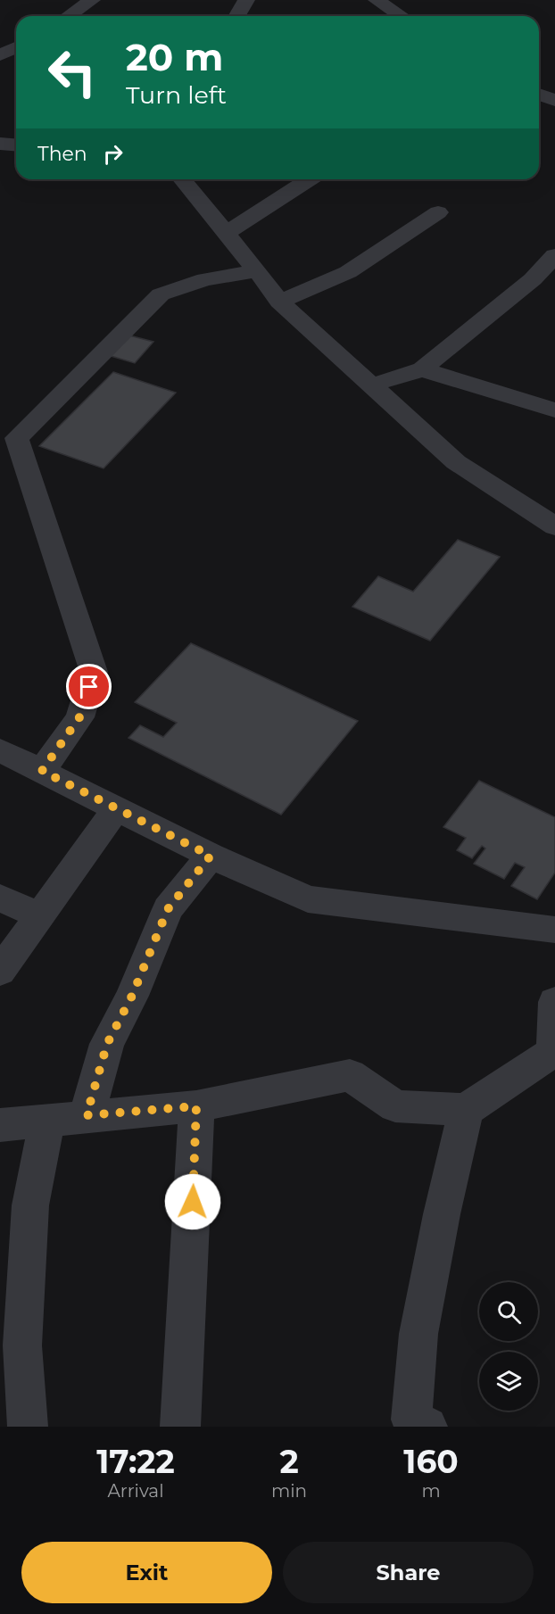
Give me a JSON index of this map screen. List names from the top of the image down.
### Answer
{
  "page": {
    "turn": ["20 m", "Turn left"],
    "then": "Then",
    "eta": [
      "17:22",
      "Arrival",
      "2",
      "min",
      "160",
      "m"
    ],
    "buttons": ["Exit", "Share"]
  }
}
